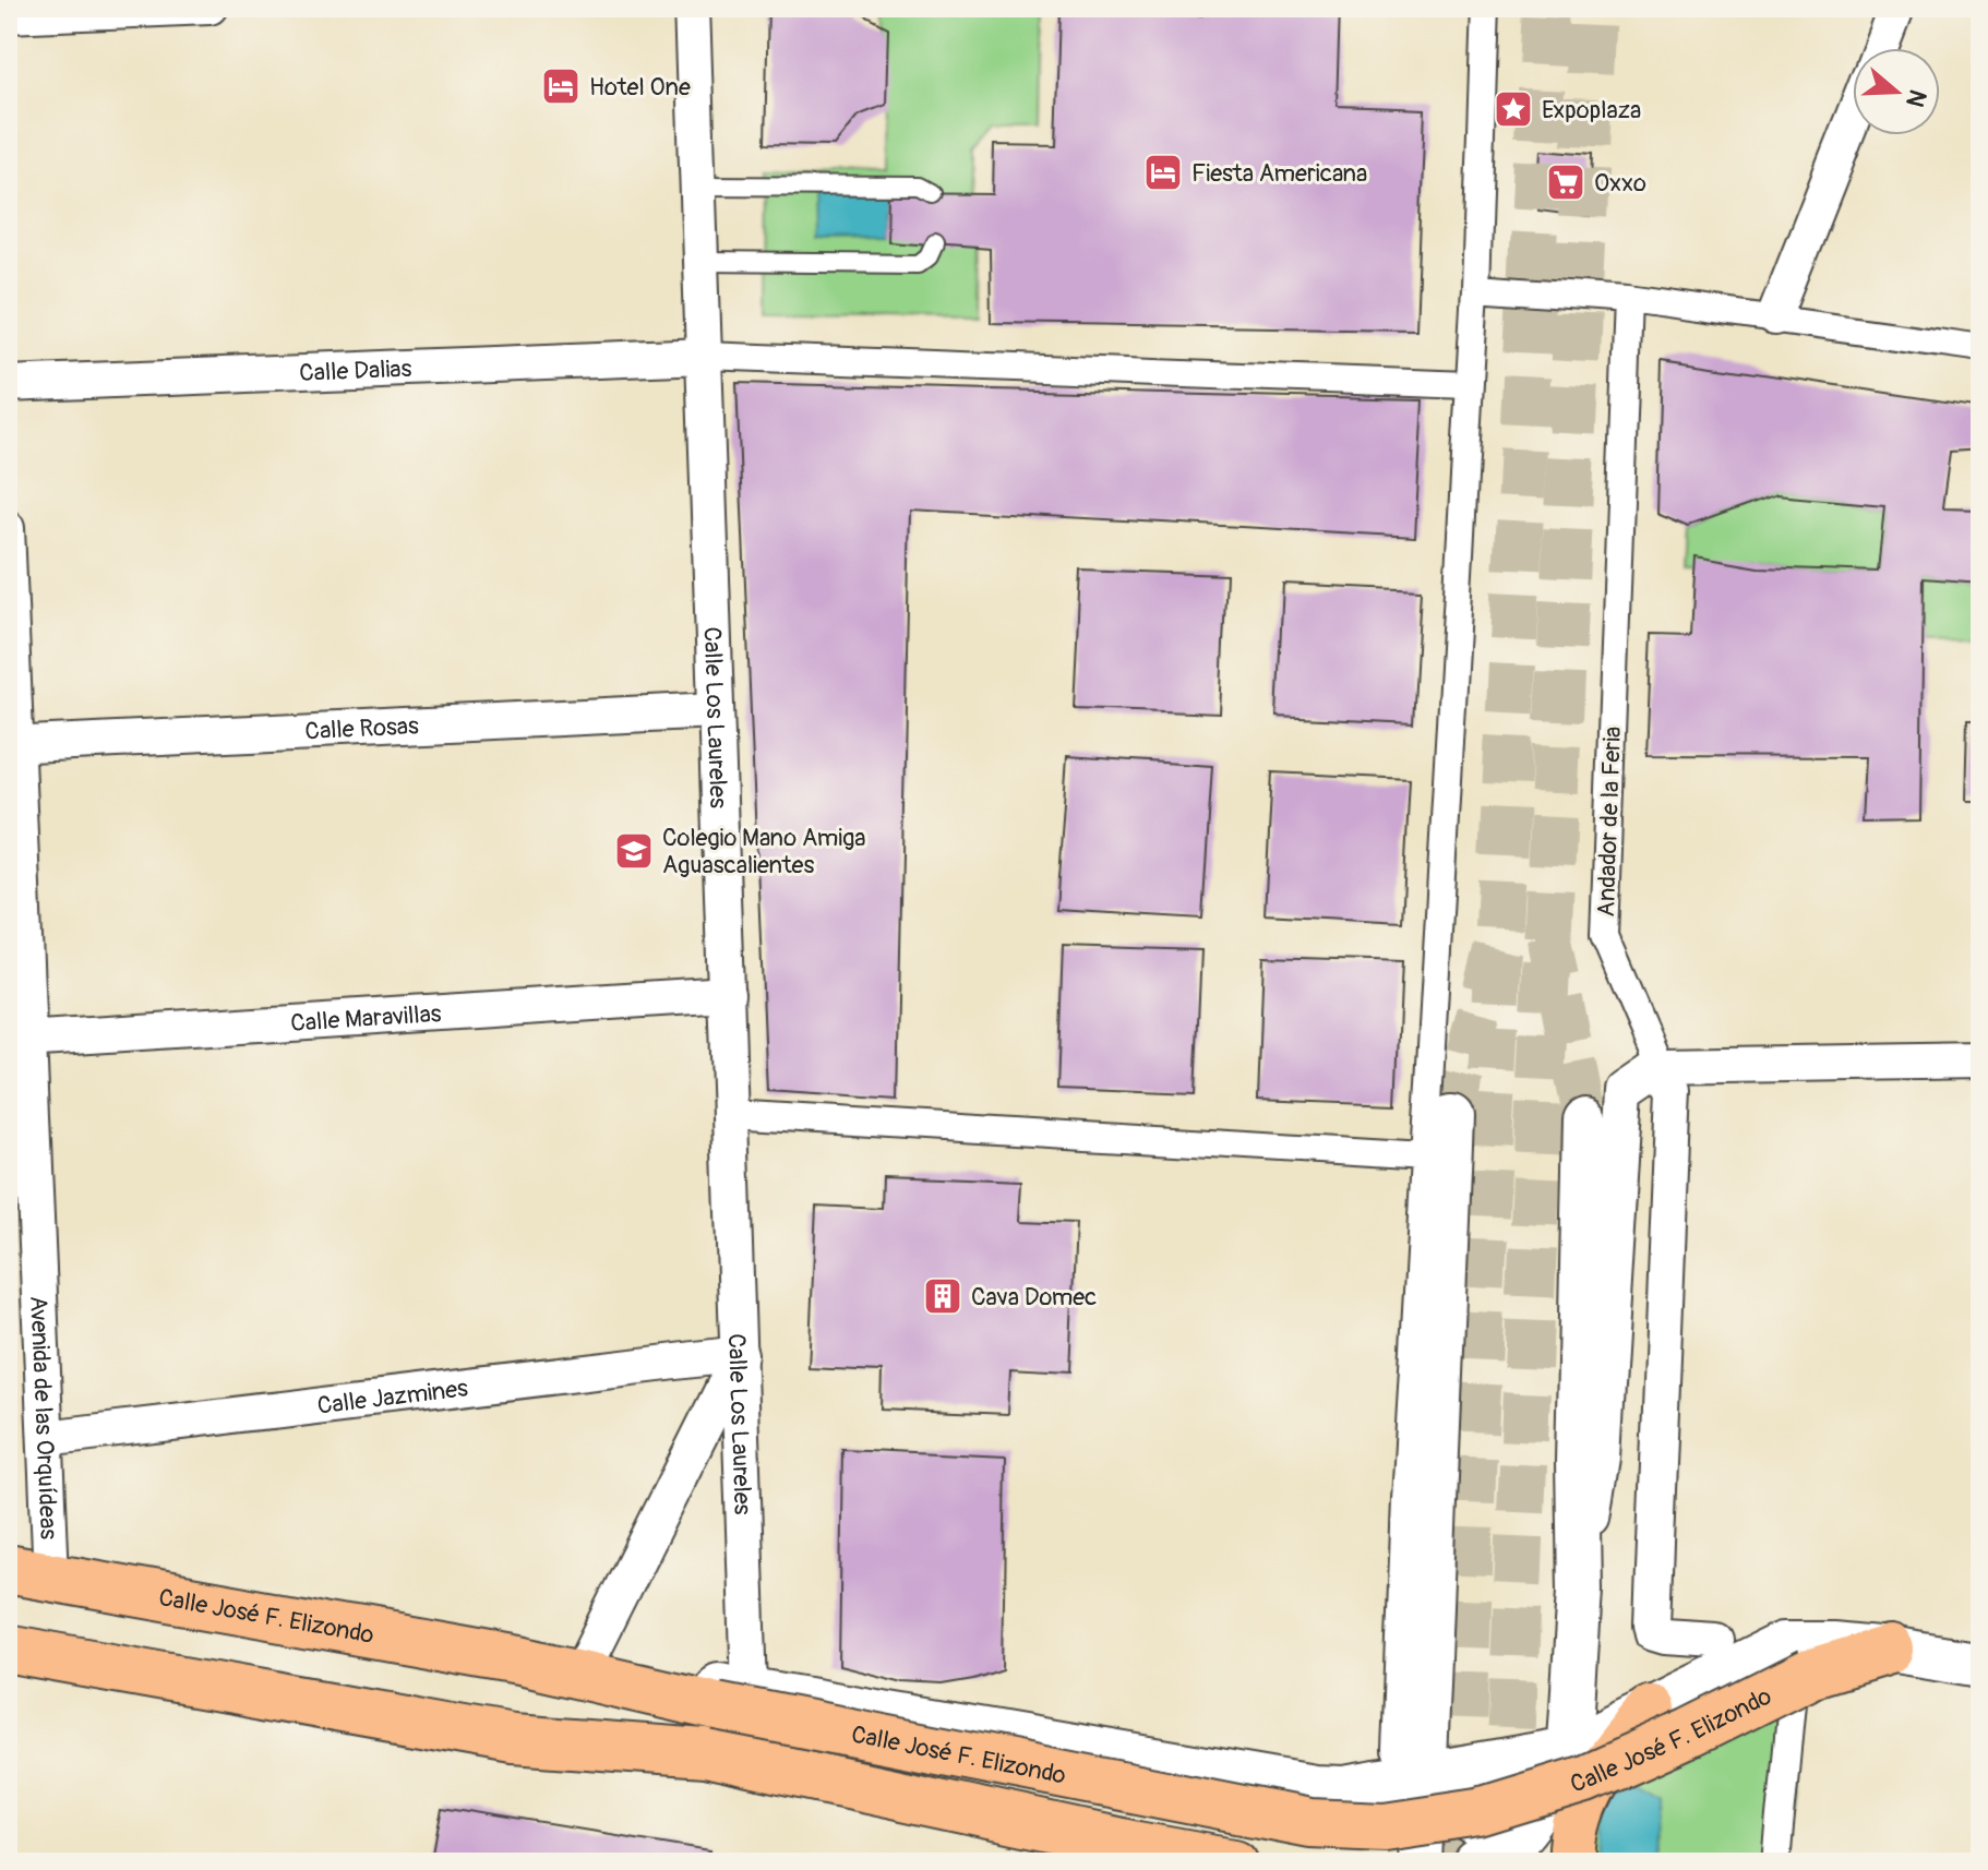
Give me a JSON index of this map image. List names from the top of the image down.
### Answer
{
  "streets": {
    "main road": ["Calle José F. Elizondo"],
    "street": [
      "Calle Dalias",
      "Calle Los Laureles",
      "Calle Rosas",
      "Andador de la Feria",
      "Calle Maravillas",
      "Calle Jazmines",
      "Avenida de las Orquídeas"
    ]
  },
  "crossings": [
    ["Calle Dalias", "Calle Los Laureles"],
    ["Calle Los Laureles", "Calle Rosas"],
    ["Calle Los Laureles", "Calle Maravillas"],
    ["Calle Los Laureles", "Calle Jazmines"],
    ["Calle Los Laureles", "Calle José F. Elizondo"],
    ["Calle Rosas", "Avenida de las Orquídeas"],
    ["Calle Maravillas", "Avenida de las Orquídeas"],
    ["Calle Jazmines", "Avenida de las Orquídeas"],
    ["Avenida de las Orquídeas", "Calle José F. Elizondo"]
  ],
  "places": {
    "hotel": ["Hotel One", "Fiesta Americana"],
    "place": ["Expoplaza"],
    "supermarket": ["Oxxo"],
    "school or university": ["Colegio Mano Amiga Aguascalientes"],
    "building": ["Cava Domec"]
  },
  "north": "right"
}
